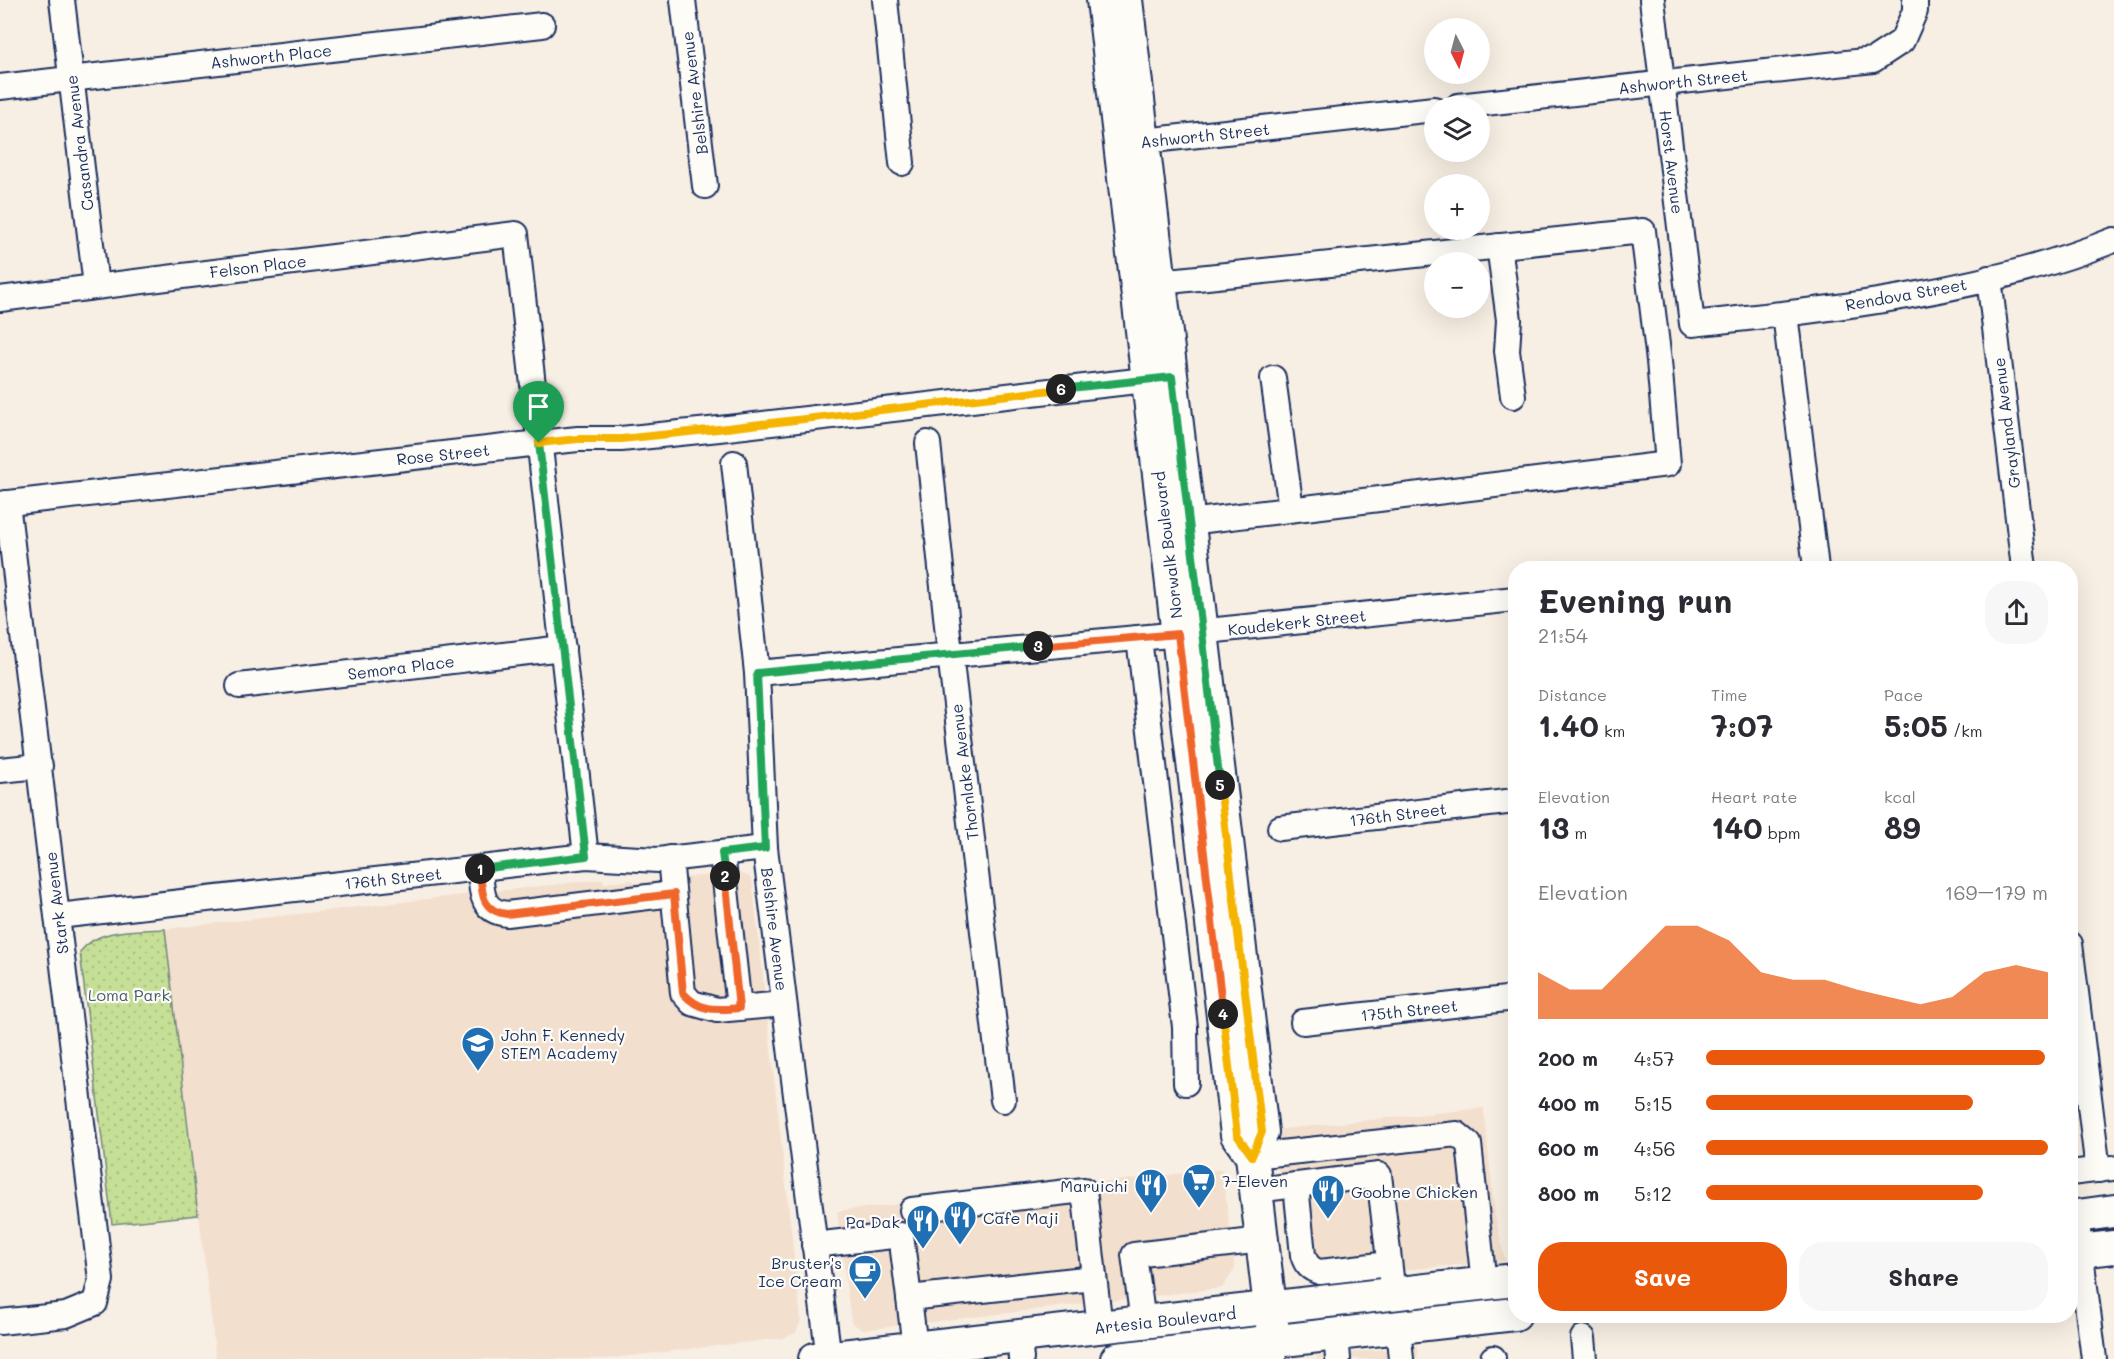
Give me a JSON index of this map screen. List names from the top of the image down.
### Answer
{
  "streets": {
    "main road": ["Norwalk Boulevard", "Artesia Boulevard"],
    "street": [
      "Ashworth Place",
      "Ashworth Street",
      "Belshire Avenue",
      "Casandra Avenue",
      "Horst Avenue",
      "Felson Place",
      "Rendova Street",
      "Grayland Avenue",
      "Rose Street",
      "Koudekerk Street",
      "Semora Place",
      "Thornlake Avenue",
      "176th Street",
      "Stark Avenue",
      "175th Street"
    ]
  },
  "crossings": [
    ["Ashworth Place", "Casandra Avenue"],
    ["Ashworth Street", "Horst Avenue"],
    ["Ashworth Street", "Norwalk Boulevard"],
    ["Belshire Avenue", "Koudekerk Street"],
    ["Belshire Avenue", "176th Street"],
    ["Belshire Avenue", "Artesia Boulevard"],
    ["Casandra Avenue", "Felson Place"],
    ["Horst Avenue", "Rendova Street"],
    ["Felson Place", "Rose Street"],
    ["Rendova Street", "Grayland Avenue"],
    ["Rose Street", "Norwalk Boulevard"],
    ["Rose Street", "Stark Avenue"],
    ["Norwalk Boulevard", "Koudekerk Street"],
    ["Norwalk Boulevard", "Artesia Boulevard"],
    ["Koudekerk Street", "Thornlake Avenue"],
    ["176th Street", "Stark Avenue"]
  ],
  "parks": ["Loma Park"],
  "places": {
    "school or university": ["John F. Kennedy STEM Academy"],
    "supermarket": ["7-Eleven"],
    "restaurant": [
      "Maruichi",
      "Goobne Chicken",
      "Cafe Maji",
      "Pa Dak"
    ],
    "cafe": ["Bruster's Ice Cream"]
  },
  "north": "bottom",
  "page": {
    "map_buttons": ["+", "−"],
    "pins": [
      "6",
      "3",
      "5",
      "1",
      "2",
      "4"
    ],
    "heading": ["Evening run", "21:54"],
    "stats": [
      ["Distance", "1.40 km"],
      ["Time", "7:07"],
      ["Pace", "5:05 /km"],
      ["Elevation", "13 m"],
      ["Heart rate", "140 bpm"],
      ["kcal", "89"]
    ],
    "chart": ["Elevation", "169–179 m"],
    "list": [
      {
        "name": "200 m",
        "note": "4:57"
      },
      {
        "name": "400 m",
        "note": "5:15"
      },
      {
        "name": "600 m",
        "note": "4:56"
      },
      {
        "name": "800 m",
        "note": "5:12"
      }
    ],
    "buttons": ["Save", "Share"]
  }
}
